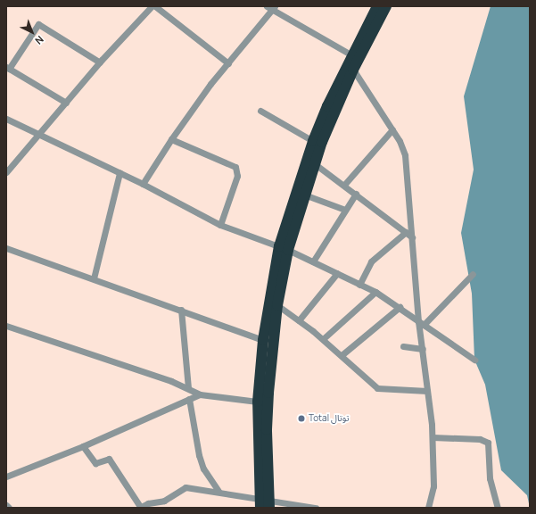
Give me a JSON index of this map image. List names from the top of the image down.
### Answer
{
  "places": ["Total توتال"],
  "north": "bottom right"
}
